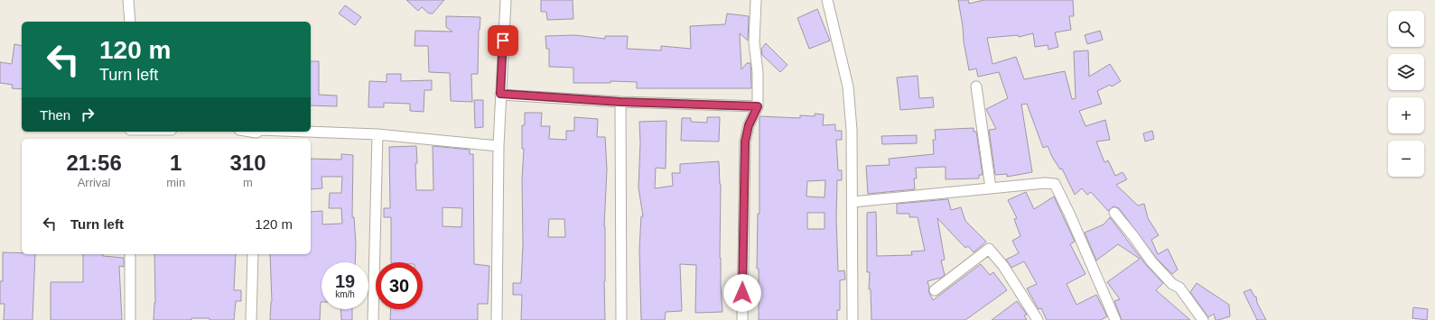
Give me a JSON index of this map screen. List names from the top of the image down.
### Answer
{
  "page": {
    "map_buttons": ["+", "−"],
    "turn": ["120 m", "Turn left"],
    "then": "Then",
    "eta": [
      "21:56",
      "Arrival",
      "1",
      "min",
      "310",
      "m"
    ],
    "list": [
      {
        "name": "Turn left",
        "value": "120 m"
      }
    ],
    "speed": "19 km/h",
    "limit": "30"
  }
}
